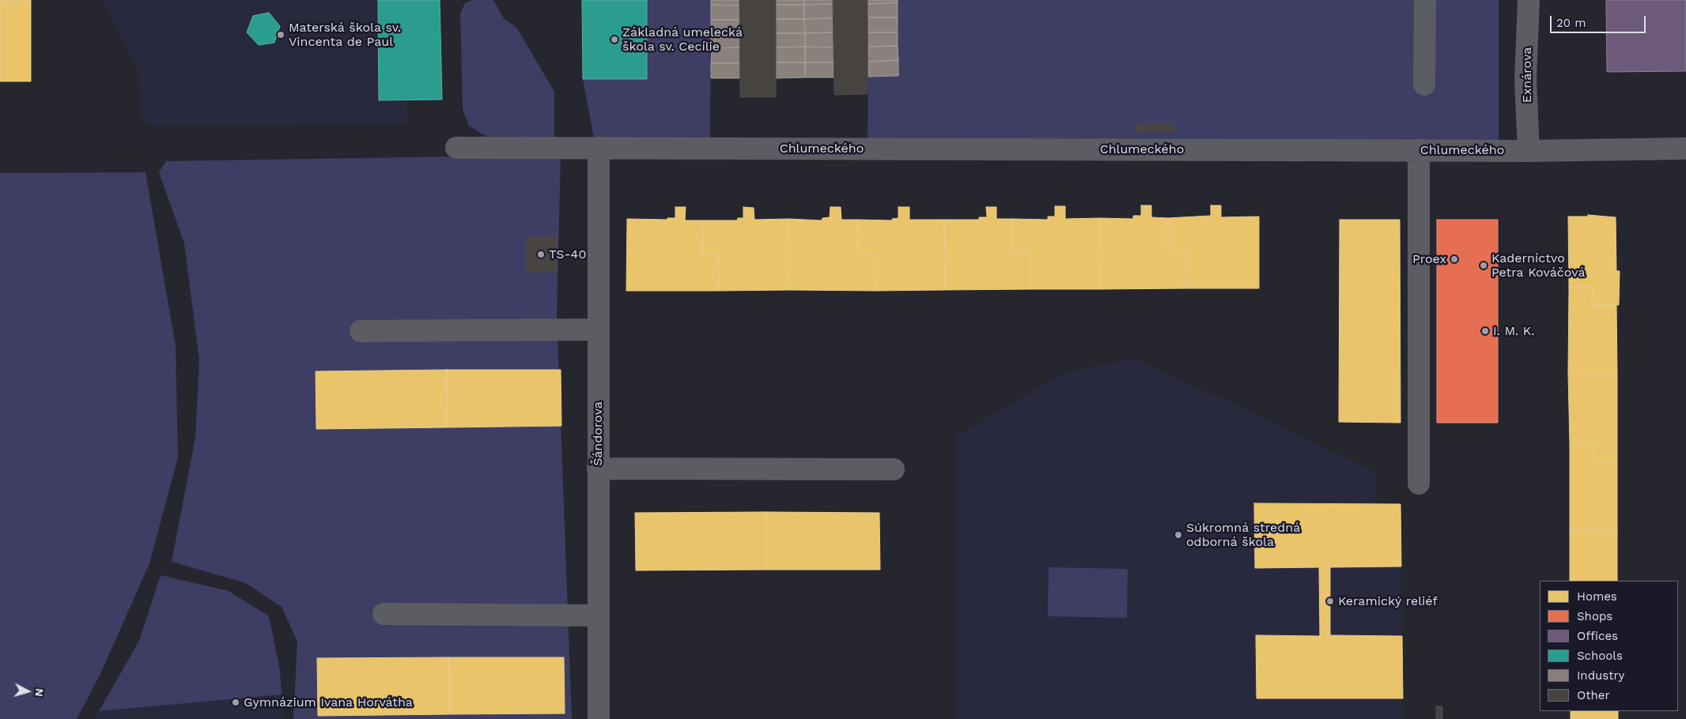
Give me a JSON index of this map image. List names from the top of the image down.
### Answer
{
  "streets": {
    "street": ["Exnárova", "Chlumeckého", "Šándorova"]
  },
  "crossings": [
    ["Exnárova", "Chlumeckého"],
    ["Chlumeckého", "Šándorova"]
  ],
  "places": [
    "Materská škola sv. Vincenta de Paul",
    "Základná umelecká škola sv. Cecílie",
    "TS-40",
    "Proex",
    "Kaderníctvo Petra Kováčová",
    "I. M. K.",
    "Súkromná stredná odborná škola",
    "Keramický reliéf",
    "Gymnázium Ivana Horvátha"
  ],
  "legend": [
    "Homes",
    "Shops",
    "Offices",
    "Schools",
    "Industry",
    "Other"
  ],
  "scale_bar": "20 m",
  "north": "right"
}
